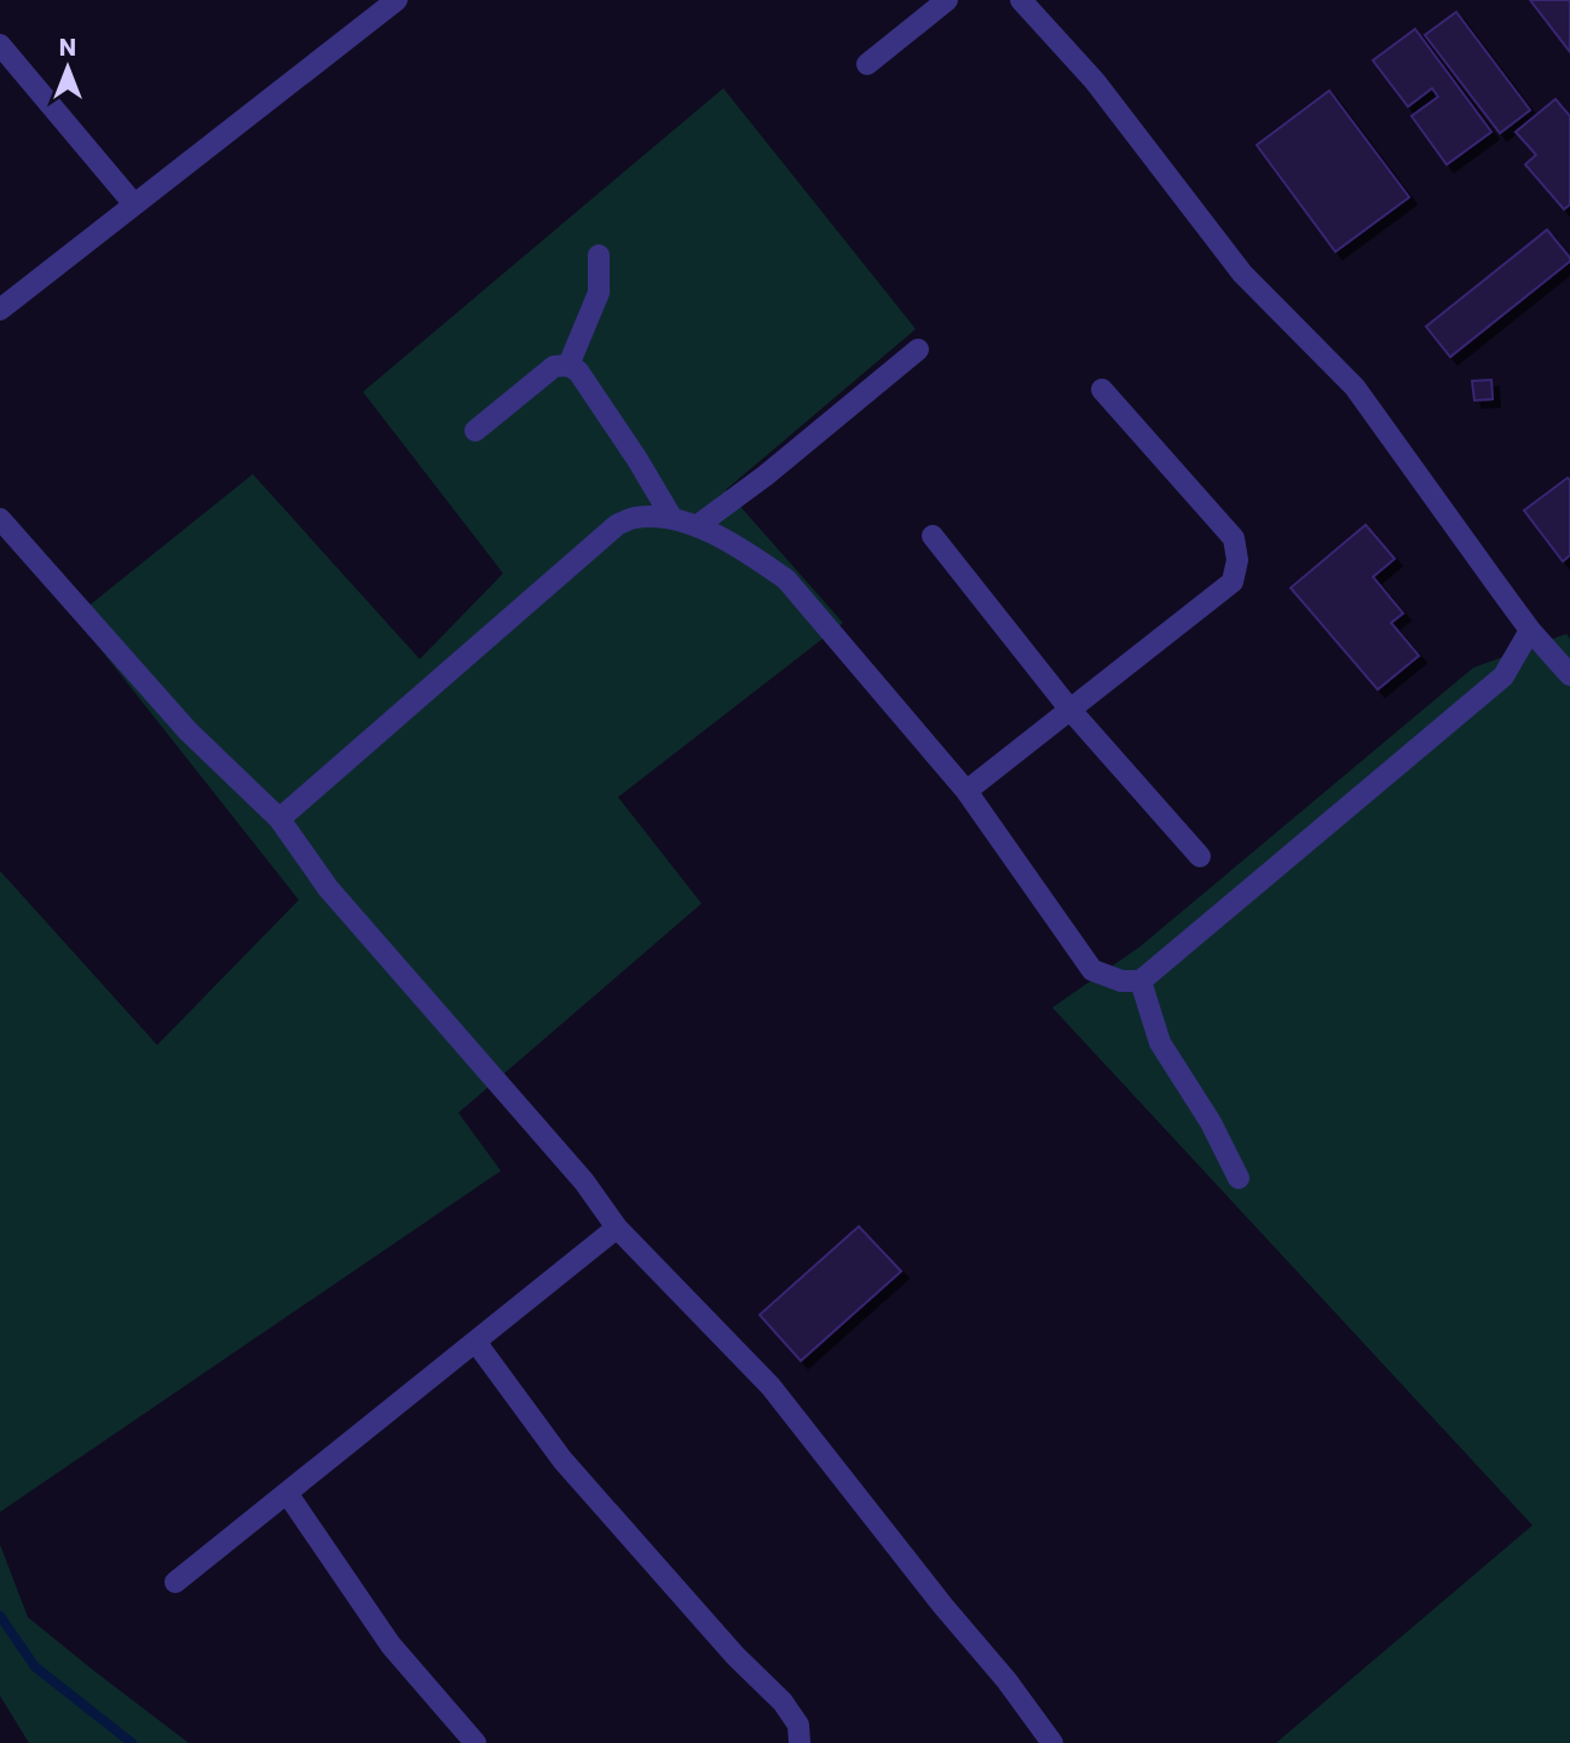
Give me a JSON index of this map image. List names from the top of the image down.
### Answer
{
  "north": "top"
}
